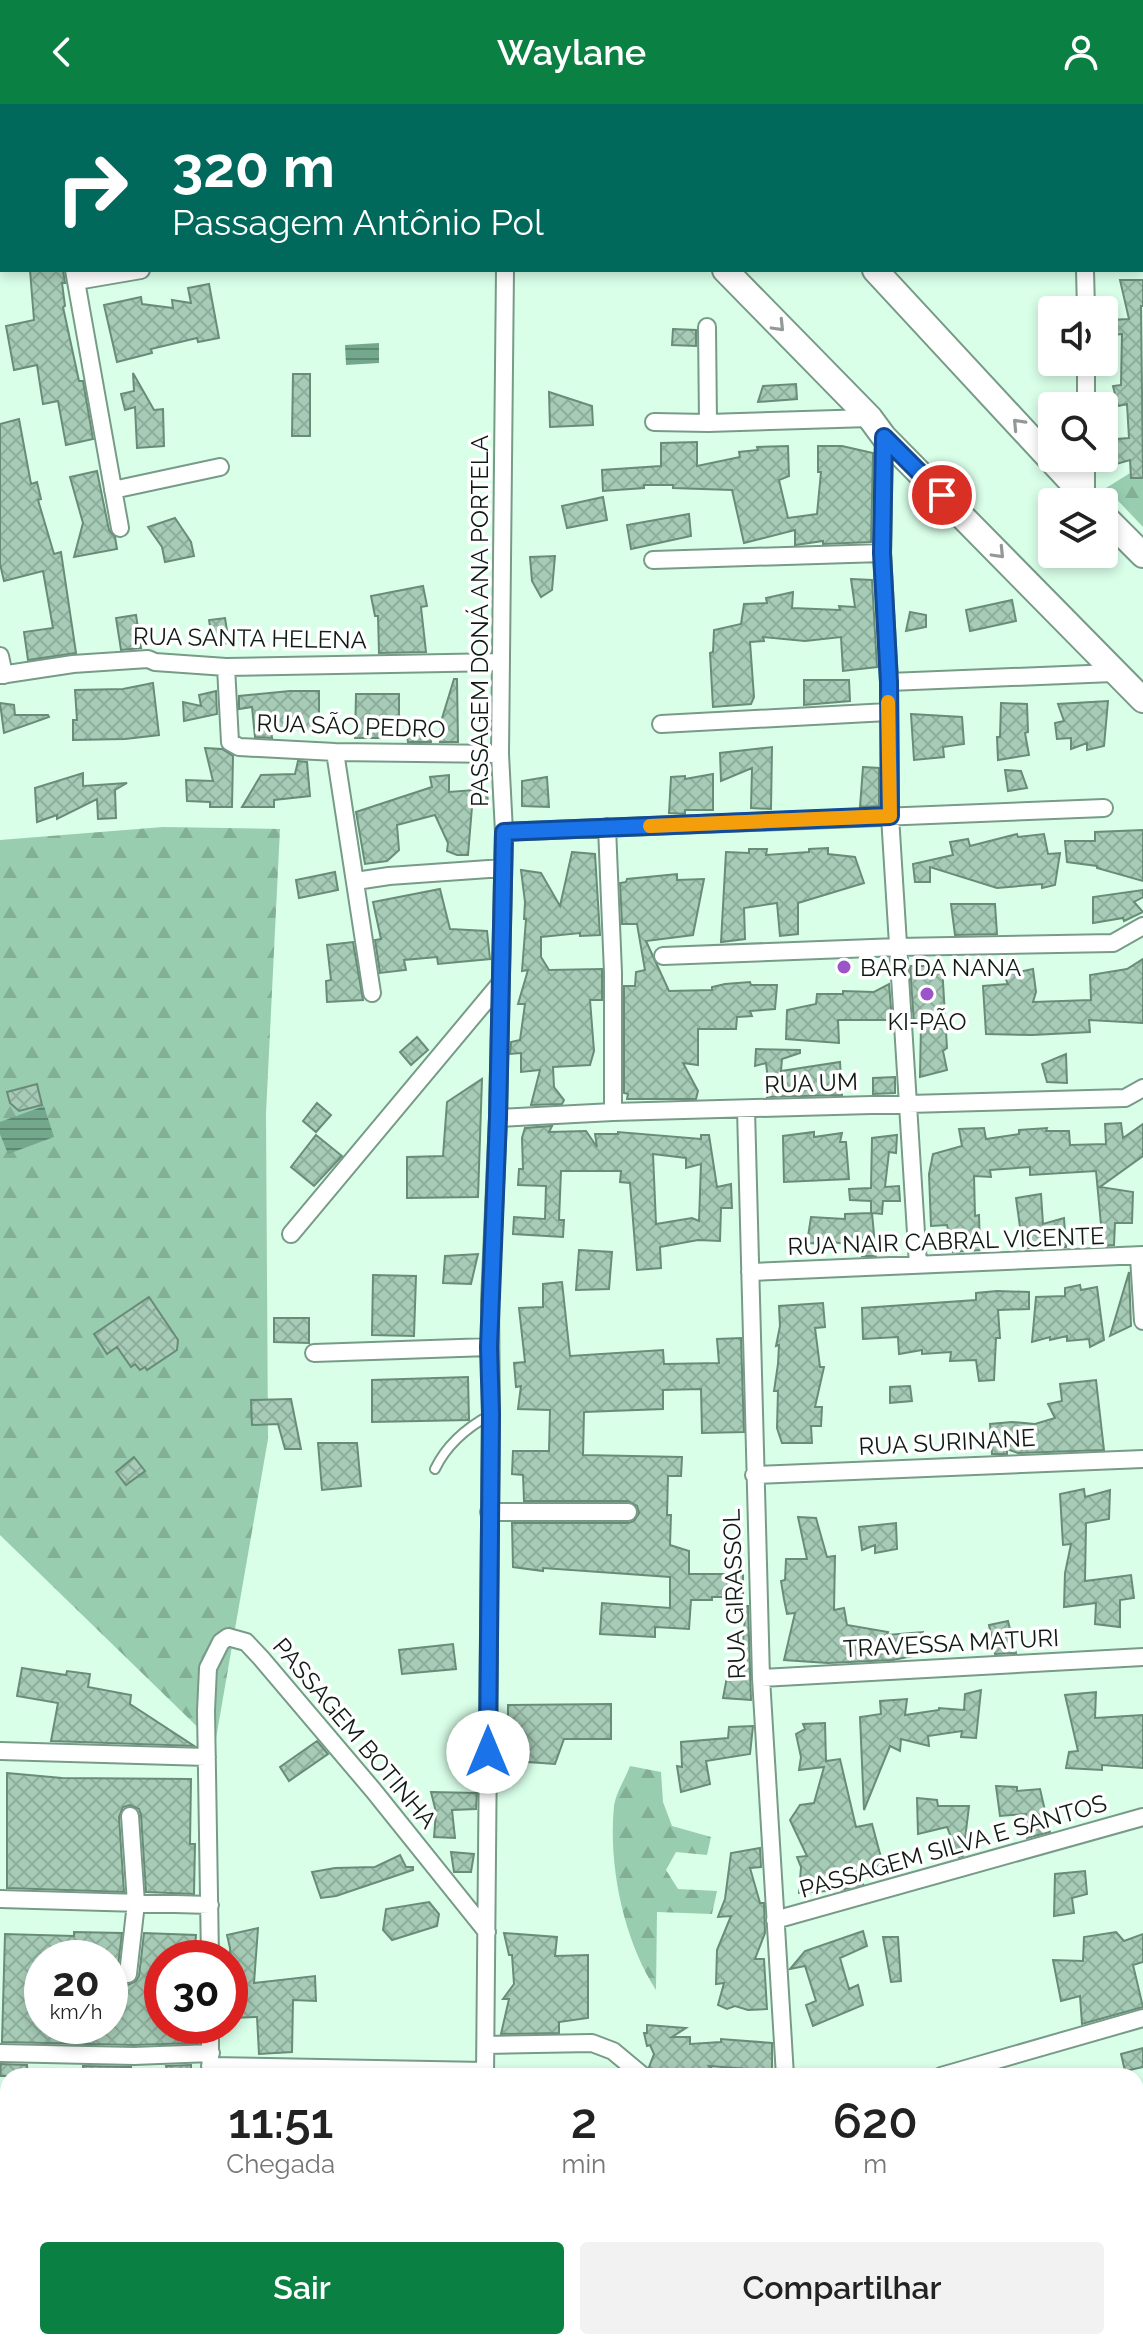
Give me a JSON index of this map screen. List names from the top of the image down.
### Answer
{
  "streets": {
    "street": [
      "PASSAGEM DONÁ ANA PORTELA",
      "RUA SANTA HELENA",
      "RUA SÃO PEDRO",
      "RUA UM",
      "RUA NAIR CABRAL VICENTE",
      "RUA SURINANE",
      "RUA GIRASSOL",
      "TRAVESSA MATURI",
      "PASSAGEM BOTINHA",
      "PASSAGEM SILVA E SANTOS"
    ]
  },
  "crossings": [
    ["PASSAGEM DONÁ ANA PORTELA", "RUA SANTA HELENA"],
    ["PASSAGEM DONÁ ANA PORTELA", "RUA SÃO PEDRO"],
    ["PASSAGEM DONÁ ANA PORTELA", "RUA UM"],
    ["PASSAGEM DONÁ ANA PORTELA", "PASSAGEM BOTINHA"],
    ["RUA SANTA HELENA", "RUA SÃO PEDRO"],
    ["RUA UM", "RUA GIRASSOL"],
    ["RUA NAIR CABRAL VICENTE", "RUA GIRASSOL"],
    ["RUA SURINANE", "RUA GIRASSOL"],
    ["RUA GIRASSOL", "TRAVESSA MATURI"],
    ["RUA GIRASSOL", "PASSAGEM SILVA E SANTOS"]
  ],
  "places": ["BAR DA NANA", "KI-PÃO"],
  "page": {
    "header": "Waylane",
    "turn": ["320 m", "Passagem Antônio Pol"],
    "speed": "20 km/h",
    "limit": "30",
    "eta": [
      "11:51",
      "Chegada",
      "2",
      "min",
      "620",
      "m"
    ],
    "buttons": ["Sair", "Compartilhar"]
  }
}
